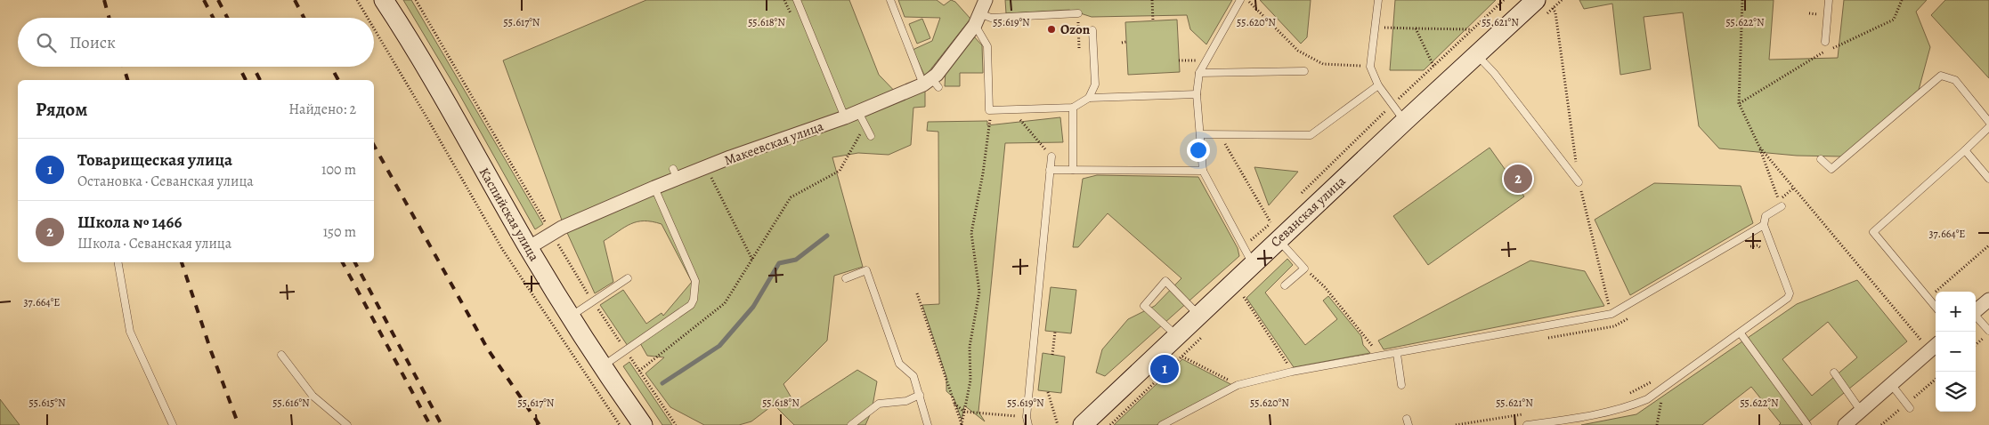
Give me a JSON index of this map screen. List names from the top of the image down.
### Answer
{
  "streets": {
    "street": ["Макеевская улица", "Севанская улица", "Каспийская улица"]
  },
  "crossings": [
    ["Макеевская улица", "Каспийская улица"]
  ],
  "places": ["Ozon"],
  "page": {
    "search": "Поиск",
    "heading": ["Рядом", "Найдено: 2"],
    "list": [
      {
        "mark": "1",
        "name": "Товарищеская улица",
        "note": "Остановка · Севанская улица",
        "value": "100 m"
      },
      {
        "mark": "2",
        "name": "Школа № 1466",
        "note": "Школа · Севанская улица",
        "value": "150 m"
      }
    ],
    "pins": ["2", "1"],
    "map_buttons": ["+", "−"]
  },
  "coordinates": [
    "55.617°N",
    "55.618°N",
    "55.619°N",
    "55.620°N",
    "55.621°N",
    "55.622°N",
    "37.664°E",
    "55.615°N",
    "55.616°N"
  ]
}
